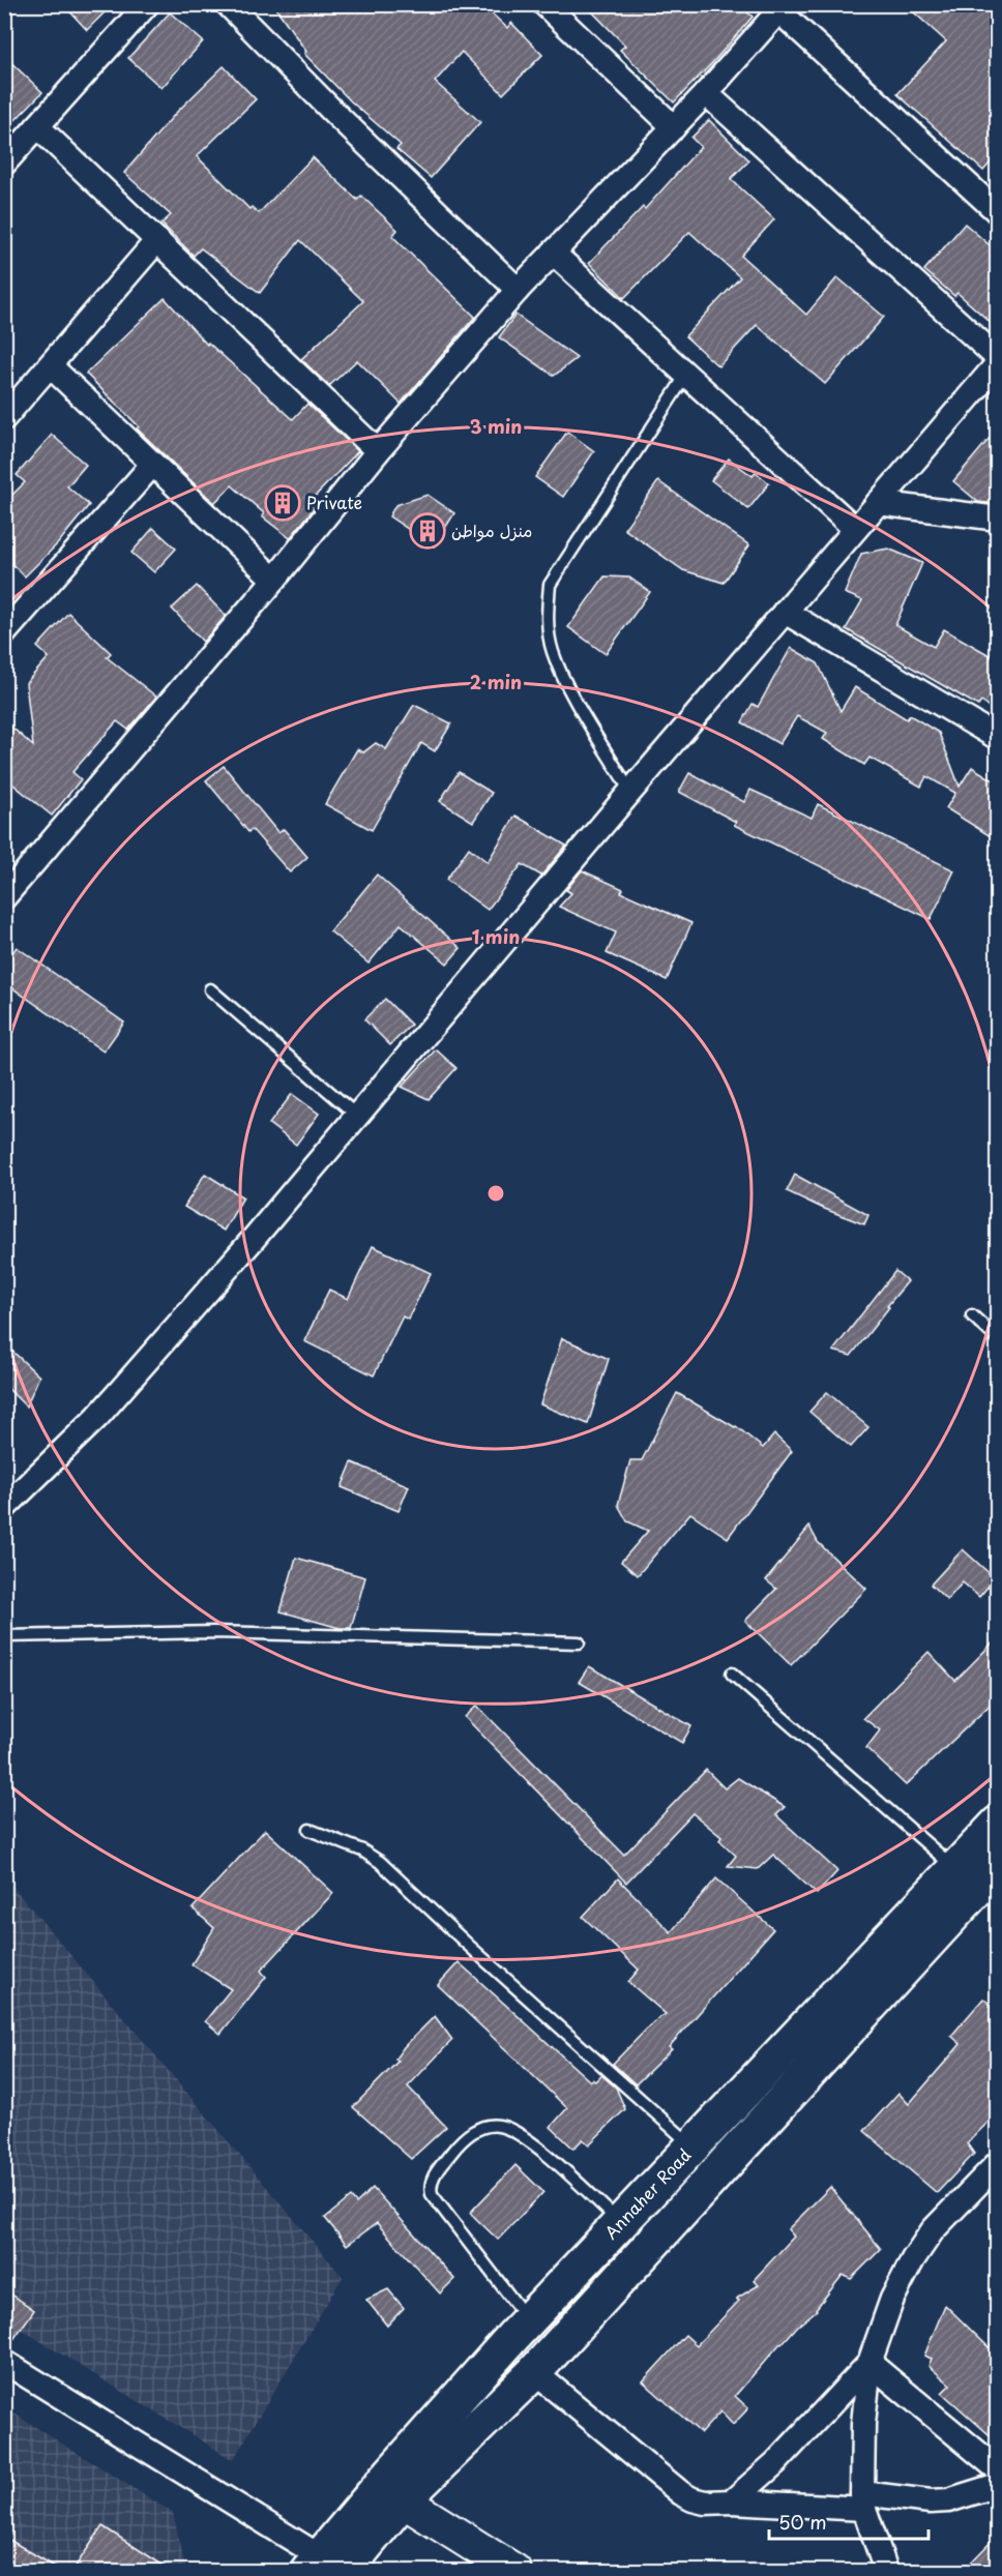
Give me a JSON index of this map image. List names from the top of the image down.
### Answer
{
  "streets": {
    "main road": ["Annaher Road"]
  },
  "places": {
    "building": ["Private", "منزل مواطن"]
  },
  "scale_bar": "50 m",
  "rings": ["3 min", "2 min", "1 min"]
}
